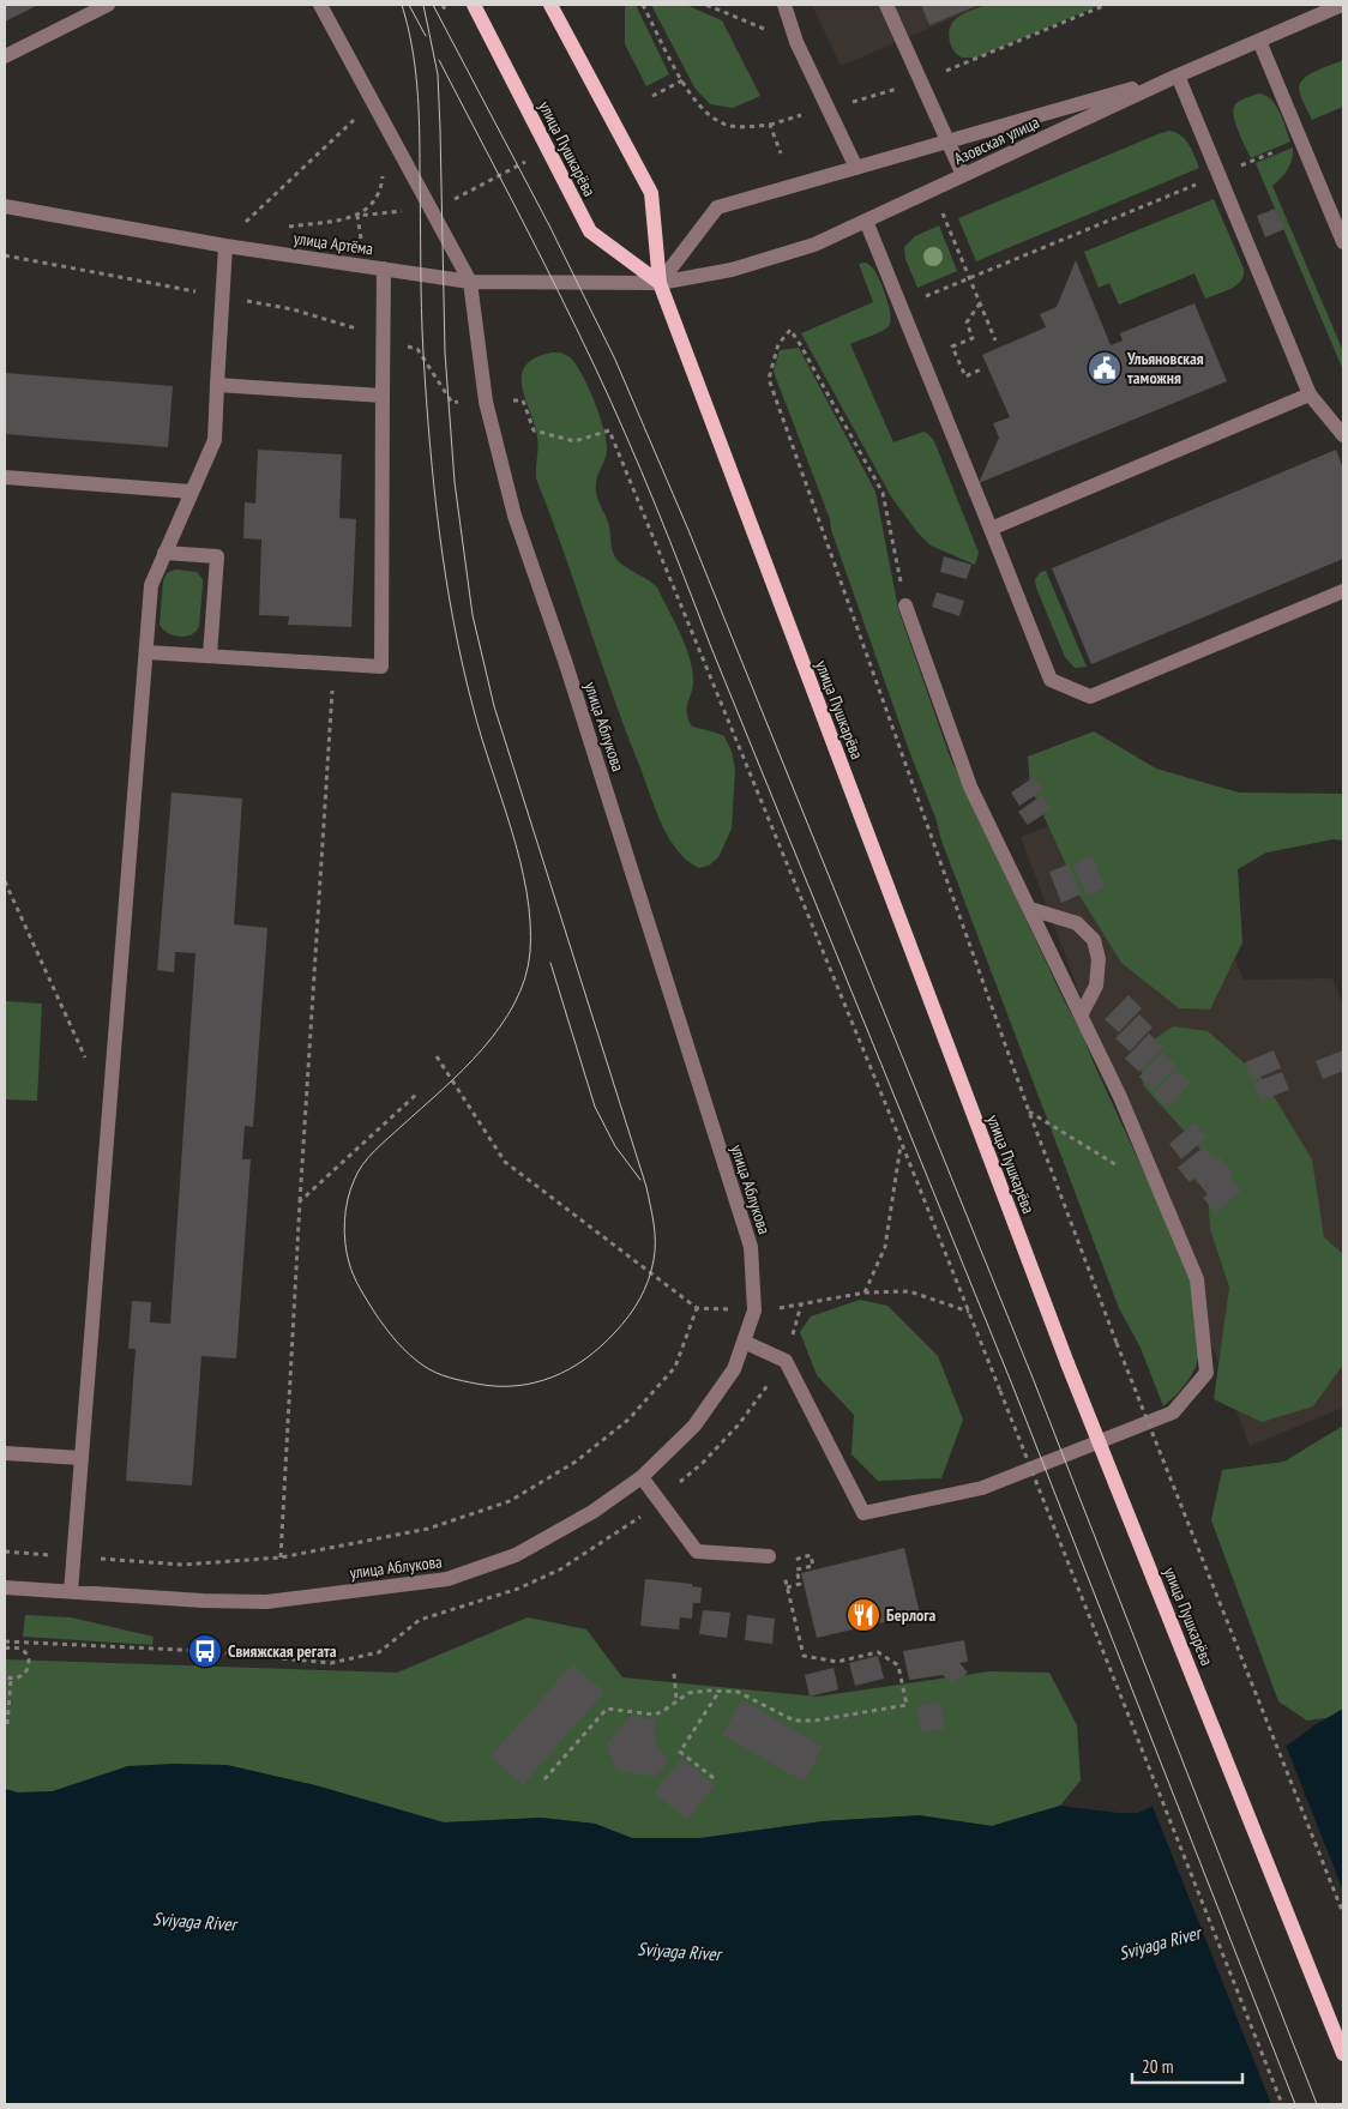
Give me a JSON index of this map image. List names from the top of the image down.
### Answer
{
  "streets": {
    "main road": ["улица Пушкарёва"],
    "street": ["Азовская улица", "улица Артёма", "улица Аблукова"]
  },
  "crossings": [
    ["Азовская улица", "улица Пушкарёва"],
    ["Азовская улица", "улица Артёма"],
    ["улица Пушкарёва", "улица Артёма"],
    ["улица Артёма", "улица Аблукова"]
  ],
  "water": ["Sviyaga River"],
  "places": {
    "public building": ["Ульяновская таможня"],
    "restaurant": ["Берлога"],
    "bus stop": ["Свияжская регата"]
  },
  "scale_bar": "20 m"
}
